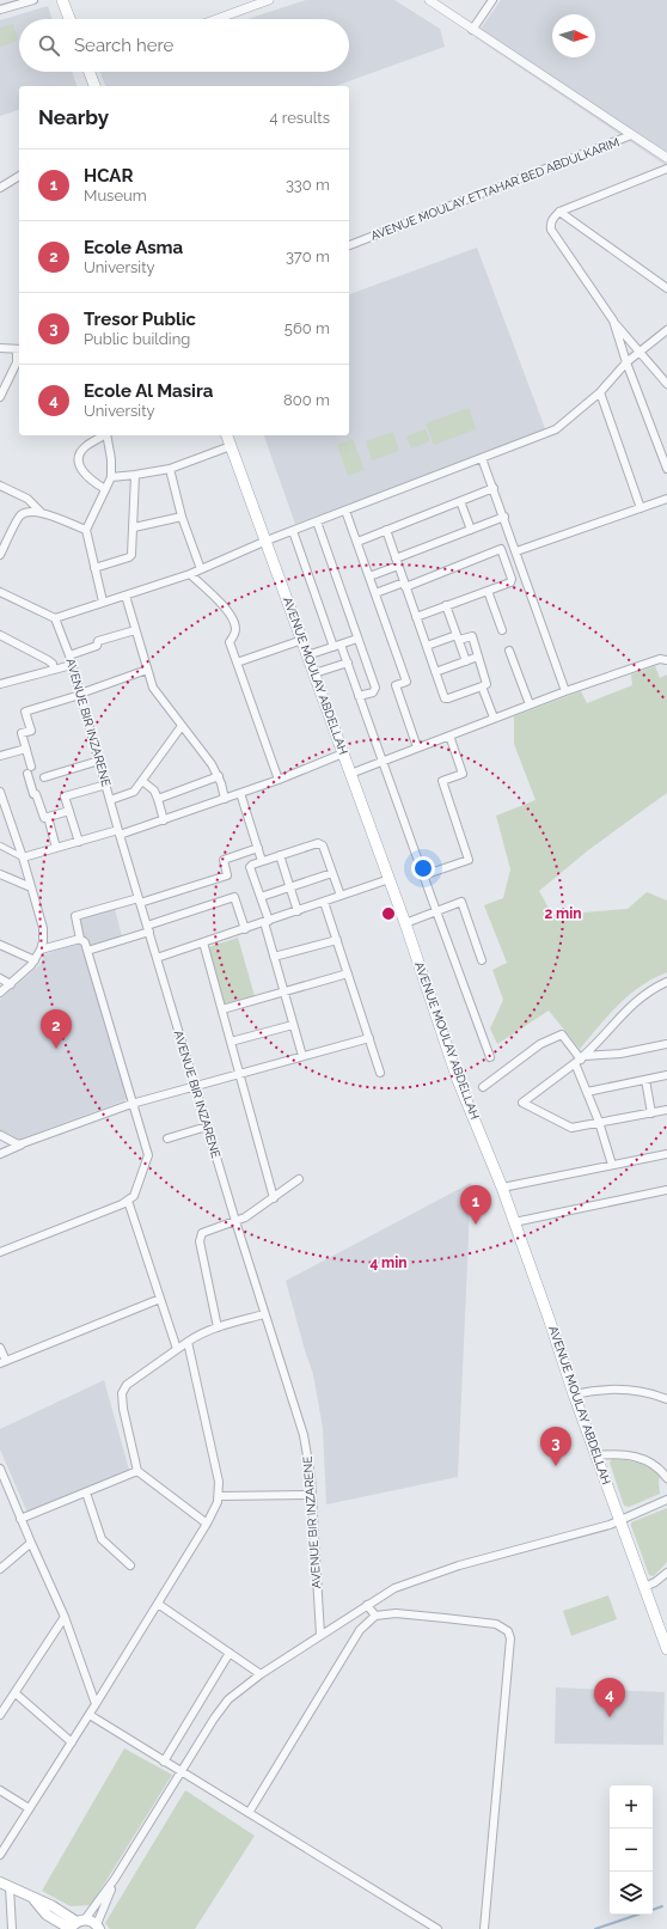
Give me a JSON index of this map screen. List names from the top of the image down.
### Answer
{
  "streets": {
    "main road": ["AVENUE MOULAY ABDELLAH"],
    "street": ["AVENUE MOULAY ETTAHAR BED ABDULKARIM", "AVENUE BIR INZARENE"]
  },
  "north": "right",
  "page": {
    "search": "Search here",
    "heading": ["Nearby", "4 results"],
    "list": [
      {
        "mark": "1",
        "name": "HCAR",
        "note": "Museum",
        "value": "330 m"
      },
      {
        "mark": "2",
        "name": "Ecole Asma",
        "note": "University",
        "value": "370 m"
      },
      {
        "mark": "3",
        "name": "Tresor Public",
        "note": "Public building",
        "value": "560 m"
      },
      {
        "mark": "4",
        "name": "Ecole Al Masira",
        "note": "University",
        "value": "800 m"
      }
    ],
    "pins": [
      "2",
      "1",
      "3",
      "4"
    ],
    "map_buttons": ["+", "−"]
  },
  "rings": ["2 min", "4 min"]
}
